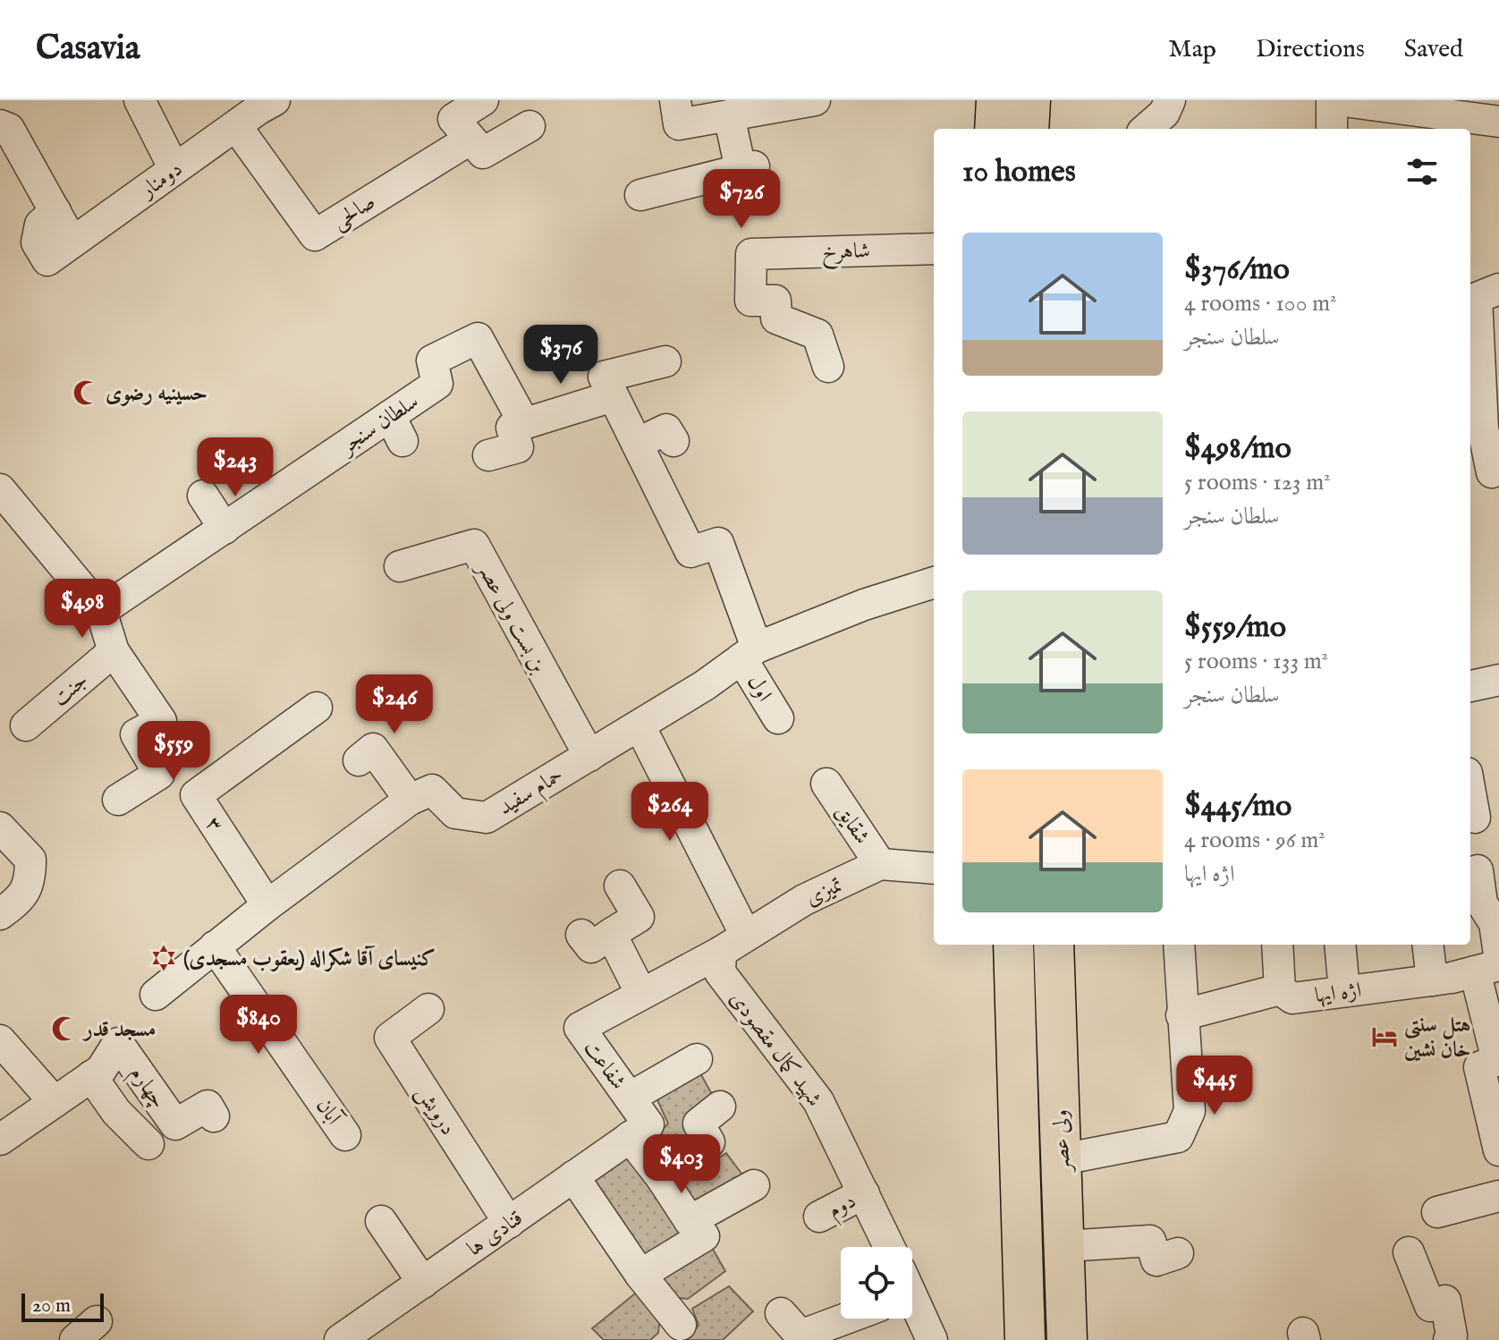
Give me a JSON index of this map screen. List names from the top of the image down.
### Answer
{
  "streets": {
    "main road": ["ولی عصر"],
    "street": [
      "دومنار",
      "صالحی",
      "شاهرخ",
      "سلطان سنجر",
      "بن بست ولی عصر",
      "اول",
      "جنت",
      "حمام سفید",
      "۳",
      "شقایق",
      "تمیزی",
      "اژه ایها",
      "شهید کمال مقصودی",
      "شفاعت",
      "چهارم",
      "درویش",
      "آبان",
      "دوم",
      "قنادی ها"
    ]
  },
  "crossings": [
    ["دومنار", "صالحی"],
    ["بن بست ولی عصر", "حمام سفید"],
    ["اول", "حمام سفید"],
    ["حمام سفید", "شهید کمال مقصودی"],
    ["شقایق", "تمیزی"],
    ["تمیزی", "شهید کمال مقصودی"],
    ["تمیزی", "شفاعت"],
    ["شهید کمال مقصودی", "شفاعت"],
    ["شهید کمال مقصودی", "دوم"],
    ["شفاعت", "قنادی ها"],
    ["درویش", "قنادی ها"]
  ],
  "places": {
    "mosque": ["حسینیه رضوی", "مسجد قدر"],
    "synagogue": ["کنیسای آقا شکراله (یعقوب مسجدی)"],
    "hotel": ["هتل سنتی خان نشین"]
  },
  "scale_bar": "20 m",
  "page": {
    "header": "Casavia",
    "nav": ["Map", "Directions", "Saved"],
    "heading": "10 homes",
    "price": [
      "$726",
      "$376",
      "$243",
      "$498",
      "$246",
      "$559",
      "$264",
      "$840",
      "$445",
      "$403"
    ],
    "list": [
      {
        "name": "$376/mo",
        "note": "4 rooms · 100 m² · سلطان سنجر"
      },
      {
        "name": "$498/mo",
        "note": "5 rooms · 123 m² · سلطان سنجر"
      },
      {
        "name": "$559/mo",
        "note": "5 rooms · 133 m² · سلطان سنجر"
      },
      {
        "name": "$445/mo",
        "note": "4 rooms · 96 m² · اژه ایها"
      }
    ],
    "scale": "20 m"
  }
}
